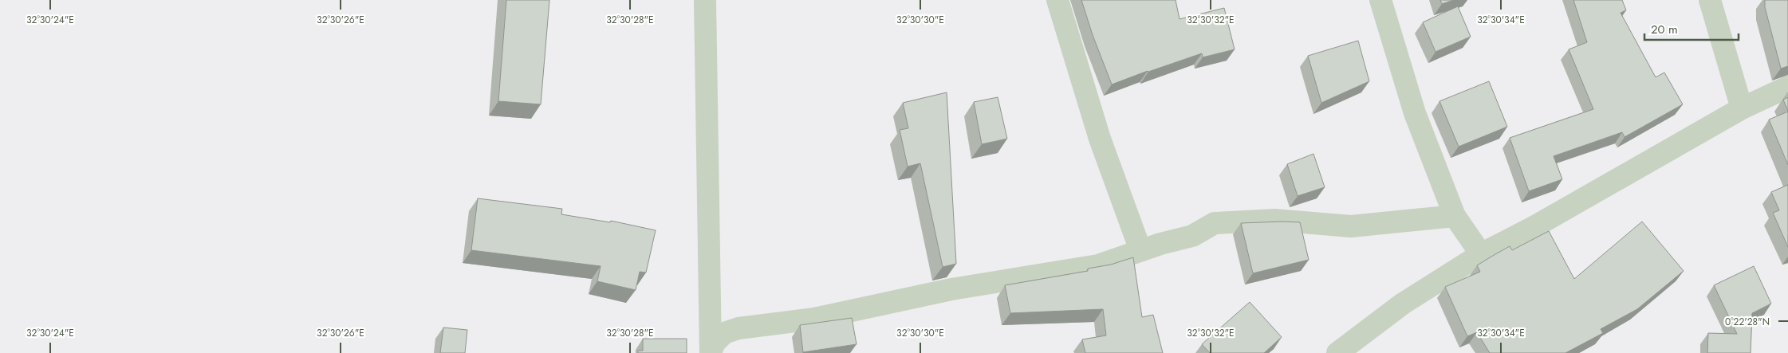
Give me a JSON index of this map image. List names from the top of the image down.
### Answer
{
  "scale_bar": "20 m",
  "coordinates": [
    "32°30'24\"E",
    "32°30'26\"E",
    "32°30'28\"E",
    "32°30'30\"E",
    "32°30'32\"E",
    "32°30'34\"E",
    "0°22'28\"N"
  ]
}
